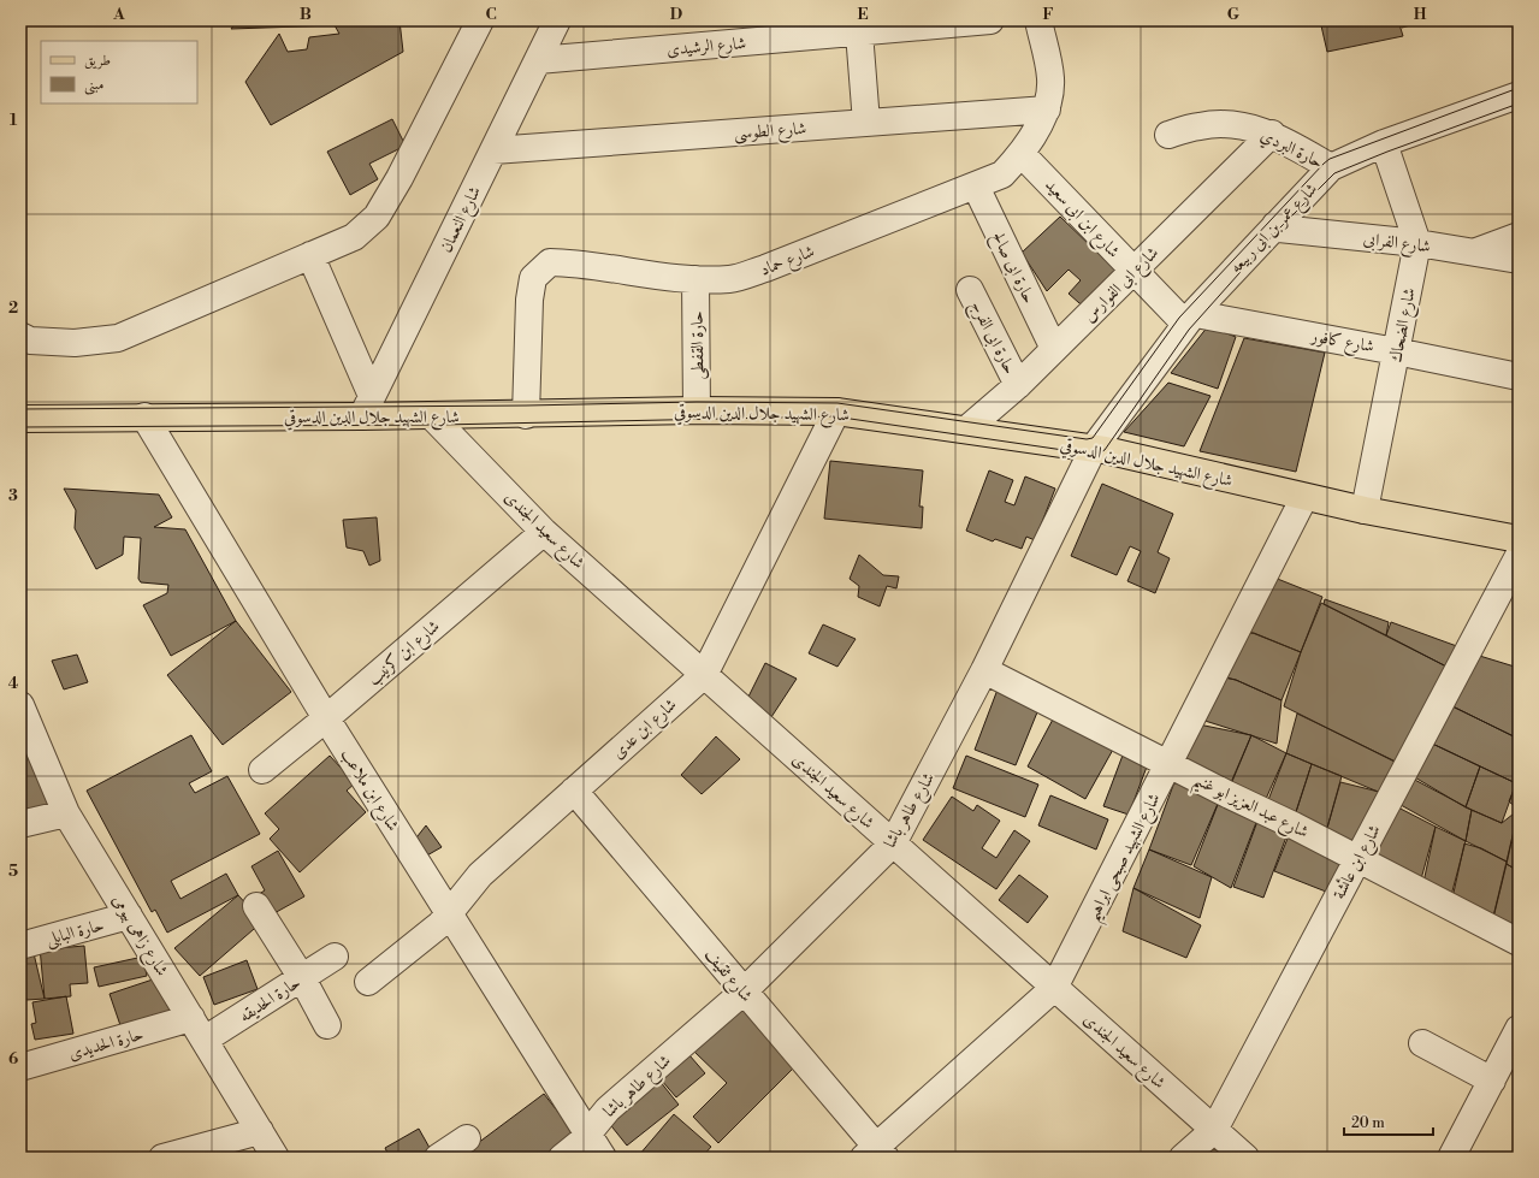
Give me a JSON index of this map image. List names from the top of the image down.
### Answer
{
  "streets": {
    "main road": ["شارع الشهيد جلال الدين الدسوقي"],
    "street": [
      "شارع الرشيدى",
      "شارع الطوسى",
      "حارة البردي",
      "شارع ابن ابى سعيد",
      "شارع النعمان",
      "شارع عمر بن ابى ربيعه",
      "شارع الفرابى",
      "شارع حماد",
      "حارة ابى صالح",
      "شارع ابى الفوارس",
      "شارع الضحاك",
      "حارة ابى الفرج",
      "شارع كافور",
      "حارة القفطى",
      "شارع سعيد الجندى",
      "شارع ابن كرنيب",
      "شارع ابن عدى",
      "شارع ابن ملاعب",
      "شارع عبد العزيز ابو غنيم",
      "شارع طاهر باشا",
      "شارع الشهيد صبحى ابراهيم",
      "شارع ابن عائشة",
      "حارة البابلى",
      "شارع زاهى بيومى",
      "شارع ثقيف",
      "حارة الحديقه",
      "حارة الحديدى"
    ]
  },
  "crossings": [
    ["شارع الرشيدى", "شارع النعمان"],
    ["شارع الطوسى", "شارع النعمان"],
    ["شارع الطوسى", "شارع حماد"],
    ["حارة البردي", "شارع عمر بن ابى ربيعه"],
    ["حارة البردي", "شارع ابى الفوارس"],
    ["شارع ابن ابى سعيد", "شارع عمر بن ابى ربيعه"],
    ["شارع ابن ابى سعيد", "شارع حماد"],
    ["شارع ابن ابى سعيد", "شارع ابى الفوارس"],
    ["شارع ابن ابى سعيد", "شارع كافور"],
    ["شارع النعمان", "شارع الشهيد جلال الدين الدسوقي"],
    ["شارع عمر بن ابى ربيعه", "شارع الفرابى"],
    ["شارع عمر بن ابى ربيعه", "شارع الضحاك"],
    ["شارع عمر بن ابى ربيعه", "شارع كافور"],
    ["شارع عمر بن ابى ربيعه", "شارع الشهيد جلال الدين الدسوقي"],
    ["شارع عمر بن ابى ربيعه", "شارع طاهر باشا"],
    ["شارع الفرابى", "شارع الضحاك"],
    ["شارع حماد", "حارة ابى صالح"],
    ["شارع حماد", "حارة القفطى"],
    ["شارع حماد", "شارع الشهيد جلال الدين الدسوقي"],
    ["حارة ابى صالح", "شارع ابى الفوارس"],
    ["شارع ابى الفوارس", "حارة ابى الفرج"],
    ["شارع ابى الفوارس", "شارع الشهيد جلال الدين الدسوقي"],
    ["شارع الضحاك", "شارع كافور"],
    ["شارع الضحاك", "شارع الشهيد جلال الدين الدسوقي"],
    ["حارة القفطى", "شارع الشهيد جلال الدين الدسوقي"],
    ["شارع الشهيد جلال الدين الدسوقي", "شارع سعيد الجندى"],
    ["شارع الشهيد جلال الدين الدسوقي", "شارع ابن عدى"],
    ["شارع الشهيد جلال الدين الدسوقي", "شارع ابن ملاعب"],
    ["شارع الشهيد جلال الدين الدسوقي", "شارع طاهر باشا"],
    ["شارع الشهيد جلال الدين الدسوقي", "شارع الشهيد صبحى ابراهيم"],
    ["شارع سعيد الجندى", "شارع ابن كرنيب"],
    ["شارع سعيد الجندى", "شارع ابن عدى"],
    ["شارع سعيد الجندى", "شارع طاهر باشا"],
    ["شارع سعيد الجندى", "شارع الشهيد صبحى ابراهيم"],
    ["شارع سعيد الجندى", "شارع ابن عائشة"],
    ["شارع ابن كرنيب", "شارع ابن ملاعب"],
    ["شارع ابن عدى", "شارع ابن ملاعب"],
    ["شارع ابن عدى", "شارع ثقيف"],
    ["شارع ابن ملاعب", "شارع طاهر باشا"],
    ["شارع عبد العزيز ابو غنيم", "شارع طاهر باشا"],
    ["شارع عبد العزيز ابو غنيم", "شارع الشهيد صبحى ابراهيم"],
    ["شارع عبد العزيز ابو غنيم", "شارع ابن عائشة"],
    ["شارع طاهر باشا", "شارع ثقيف"],
    ["شارع الشهيد صبحى ابراهيم", "شارع ثقيف"],
    ["حارة البابلى", "شارع زاهى بيومى"],
    ["شارع زاهى بيومى", "حارة الحديقه"],
    ["شارع زاهى بيومى", "حارة الحديدى"],
    ["حارة الحديقه", "حارة الحديدى"]
  ],
  "legend": ["طريق", "مبنى"],
  "scale_bar": "20 m",
  "grid": {
    "columns": [
      "A",
      "B",
      "C",
      "D",
      "E",
      "F",
      "G",
      "H"
    ],
    "rows": [
      "1",
      "2",
      "3",
      "4",
      "5",
      "6"
    ]
  }
}
